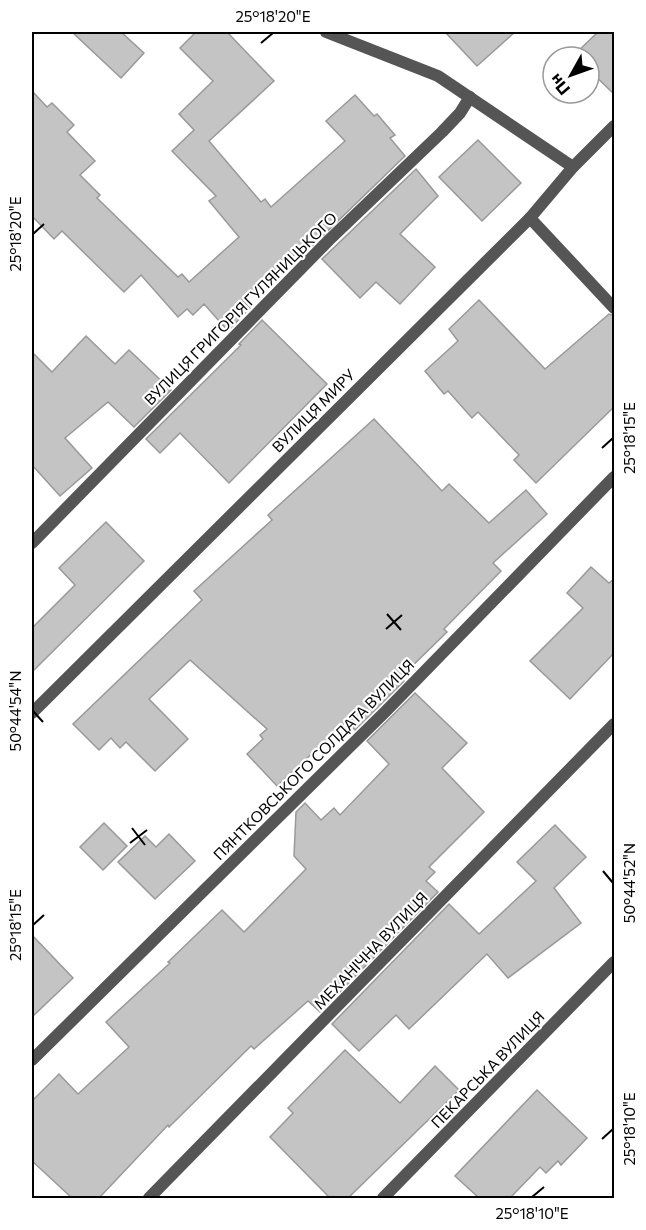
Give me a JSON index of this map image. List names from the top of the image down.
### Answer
{
  "streets": {
    "street": [
      "ВУЛИЦЯ ГРИГОРІЯ ГУЛЯНИЦЬКОГО",
      "ВУЛИЦЯ МИРУ",
      "ПЯНТКОВСЬКОГО СОЛДАТА ВУЛИЦЯ",
      "МЕХАНІЧНА ВУЛИЦЯ",
      "ПЕКАРСЬКА ВУЛИЦЯ"
    ]
  },
  "north": "bottom left",
  "coordinates": [
    "25°18'20\"E",
    "25°18'15\"E",
    "50°44'54\"N",
    "50°44'52\"N",
    "25°18'10\"E"
  ]
}
